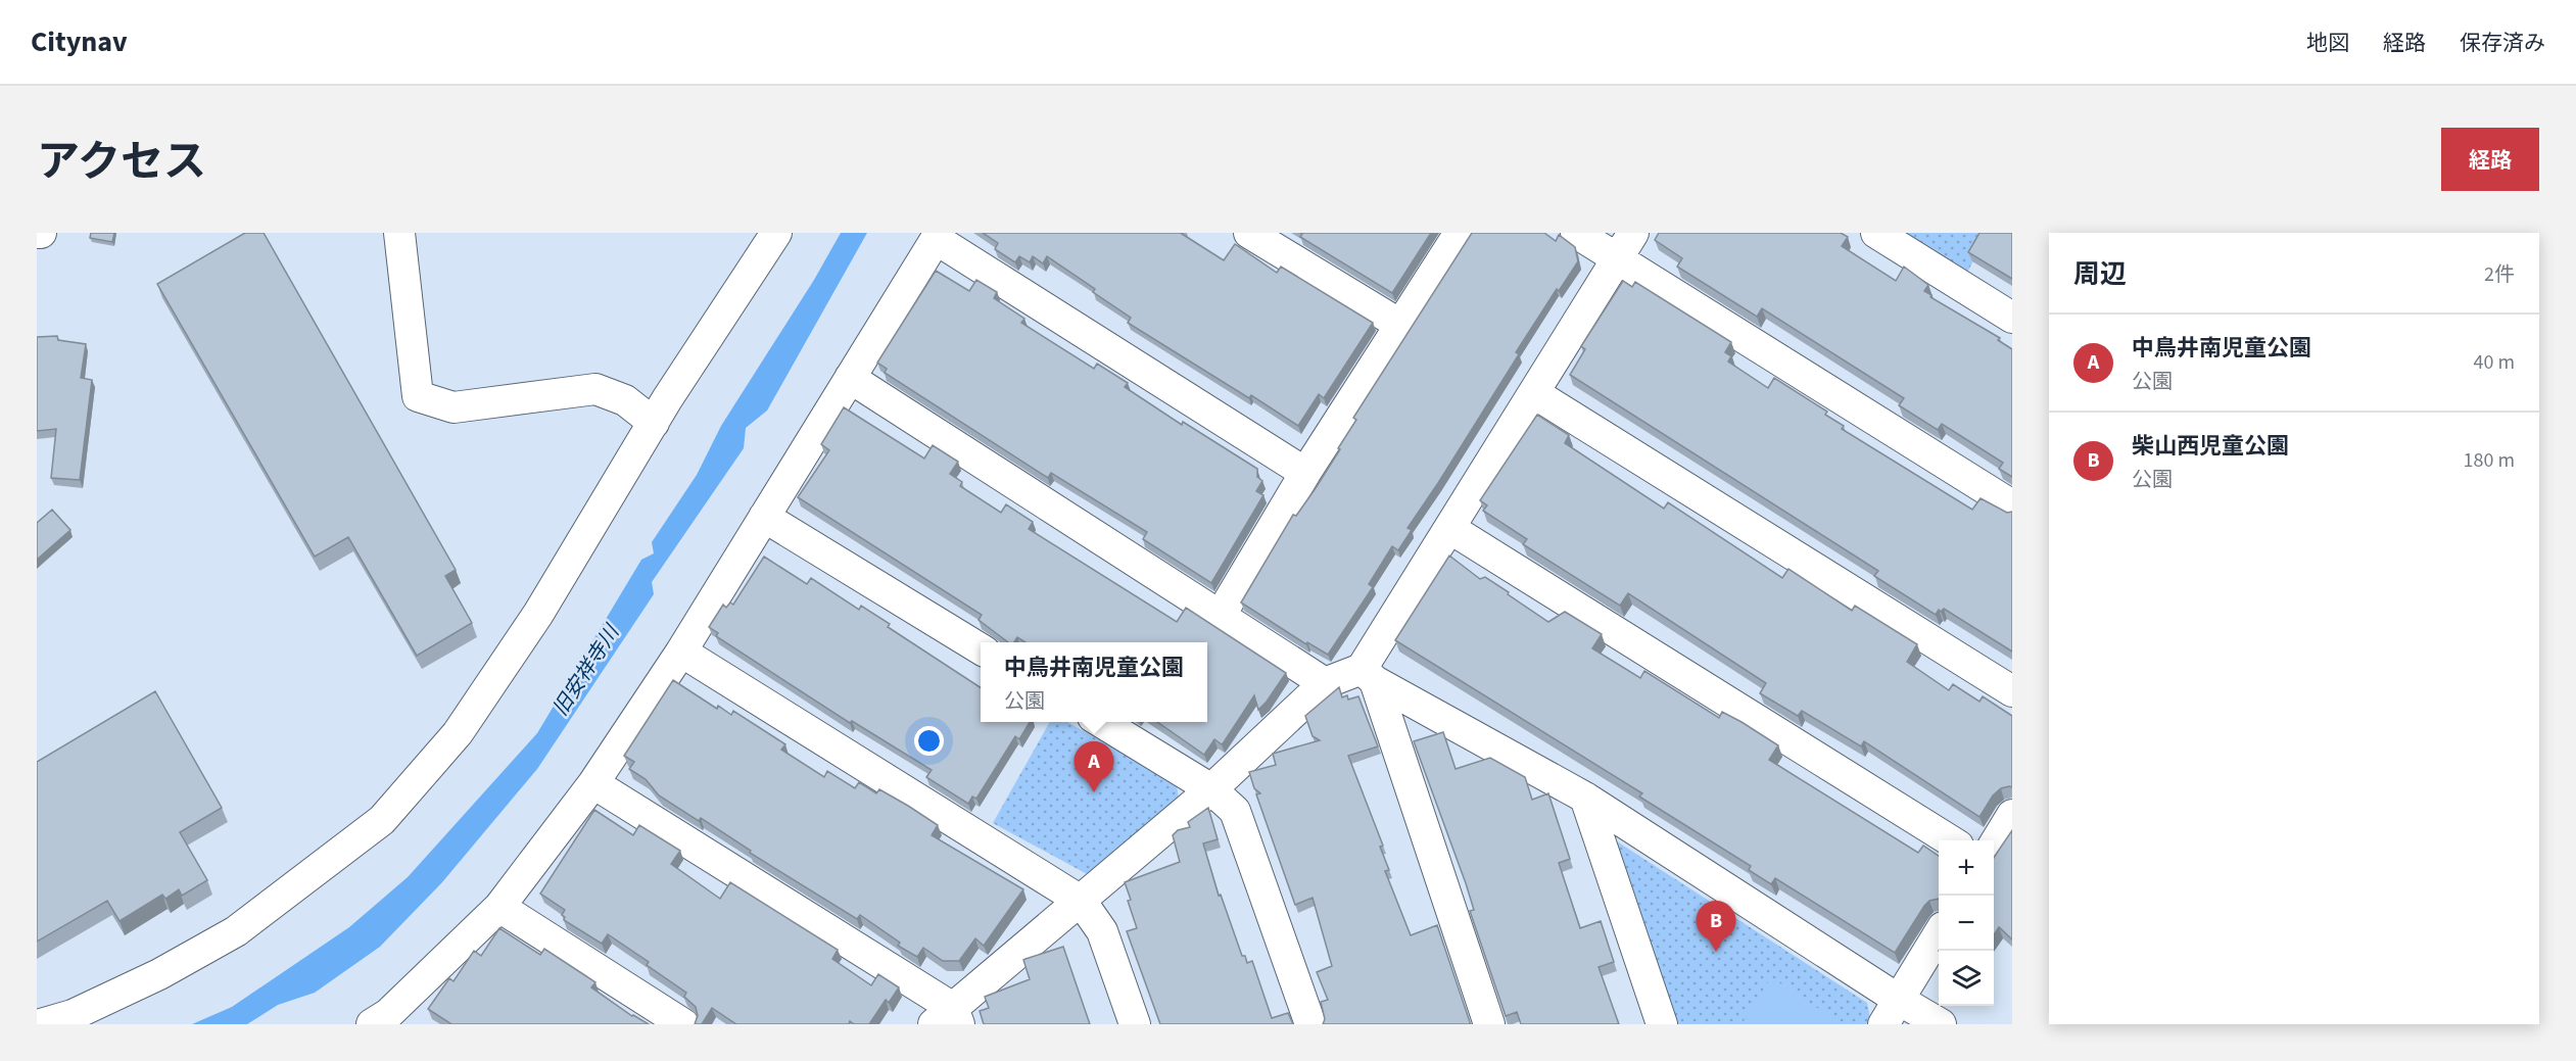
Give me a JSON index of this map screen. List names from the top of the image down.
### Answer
{
  "water": ["旧安祥寺川"],
  "page": {
    "header": "Citynav",
    "nav": ["地図", "経路", "保存済み"],
    "title": "アクセス",
    "buttons": "経路",
    "heading": ["周辺", "2件"],
    "list": [
      {
        "mark": "A",
        "name": "中鳥井南児童公園",
        "note": "公園",
        "value": "40 m"
      },
      {
        "mark": "B",
        "name": "柴山西児童公園",
        "note": "公園",
        "value": "180 m"
      }
    ],
    "popup": ["中鳥井南児童公園", "公園"],
    "pins": ["A", "B"],
    "map_buttons": ["+", "−"]
  }
}
